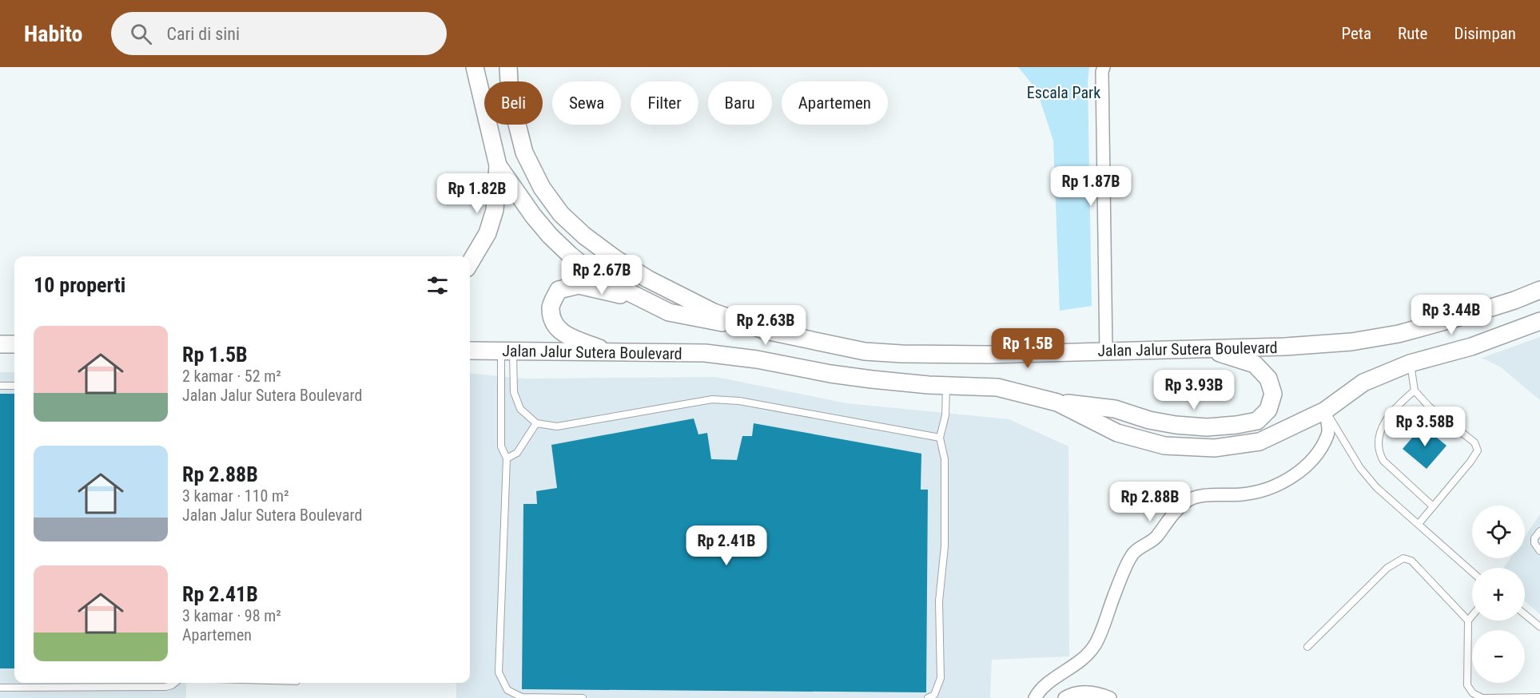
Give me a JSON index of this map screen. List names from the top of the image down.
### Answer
{
  "streets": {
    "main road": ["Jalan Jalur Sutera Boulevard"]
  },
  "parks": ["Escala Park"],
  "page": {
    "header": "Habito",
    "search": "Cari di sini",
    "nav": ["Peta", "Rute", "Disimpan"],
    "chip": [
      "Beli",
      "Sewa",
      "Filter",
      "Baru",
      "Apartemen"
    ],
    "price": [
      "Rp 1.87B",
      "Rp 1.82B",
      "Rp 2.67B",
      "Rp 3.44B",
      "Rp 2.63B",
      "Rp 1.5B",
      "Rp 3.93B",
      "Rp 3.58B",
      "Rp 2.88B",
      "Rp 2.41B"
    ],
    "heading": "10 properti",
    "list": [
      {
        "name": "Rp 1.5B",
        "note": "2 kamar · 52 m² · Jalan Jalur Sutera Boulevard"
      },
      {
        "name": "Rp 2.88B",
        "note": "3 kamar · 110 m² · Jalan Jalur Sutera Boulevard"
      },
      {
        "name": "Rp 2.41B",
        "note": "3 kamar · 98 m² · Apartemen"
      }
    ],
    "map_buttons": ["+", "−"]
  }
}
